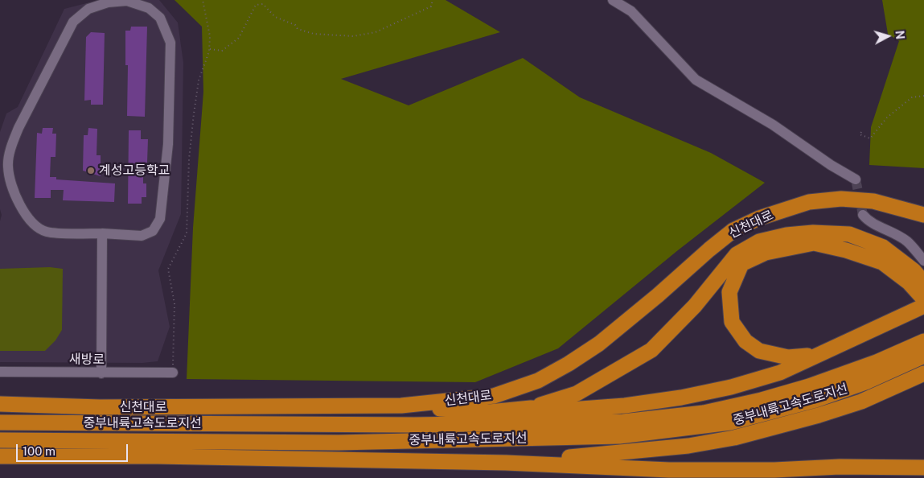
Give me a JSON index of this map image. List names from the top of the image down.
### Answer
{
  "streets": {
    "highway": ["신천대로", "중부내륙고속도로지선"],
    "street": ["새방로"]
  },
  "places": ["계성고등학교"],
  "scale_bar": "100 m",
  "north": "right"
}
